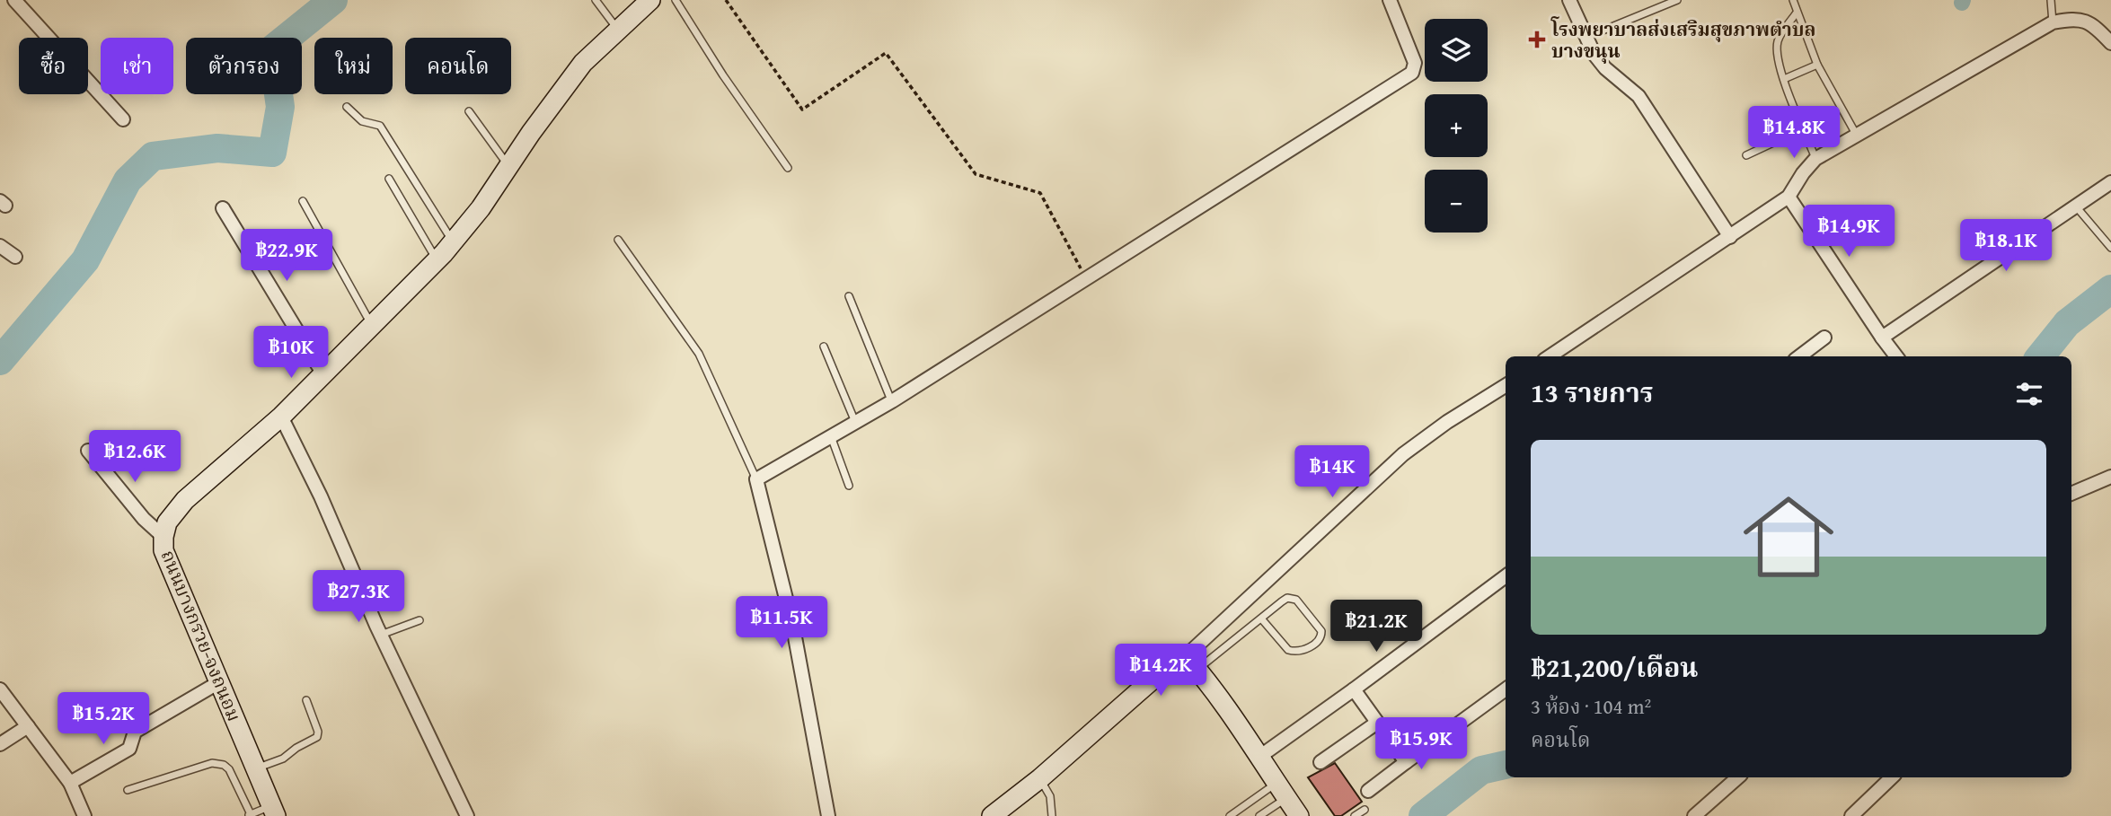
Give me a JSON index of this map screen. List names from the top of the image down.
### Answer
{
  "streets": {
    "street": ["ถนนบางกรวย-จงถนอม"]
  },
  "places": {
    "health": ["โรงพยาบาลส่งเสริมสุขภาพตำบล บางขนุน"]
  },
  "page": {
    "map_buttons": ["+", "−"],
    "chip": [
      "ซื้อ",
      "เช่า",
      "ตัวกรอง",
      "ใหม่",
      "คอนโด"
    ],
    "price": [
      "฿14.8K",
      "฿14.9K",
      "฿18.1K",
      "฿22.9K",
      "฿10K",
      "฿12.6K",
      "฿14K",
      "฿27.3K",
      "฿11.5K",
      "฿21.2K",
      "฿14.2K",
      "฿15.2K",
      "฿15.9K"
    ],
    "heading": "13 รายการ",
    "list": [
      {
        "name": "฿21,200/เดือน",
        "note": "3 ห้อง · 104 m² · คอนโด"
      }
    ]
  }
}
